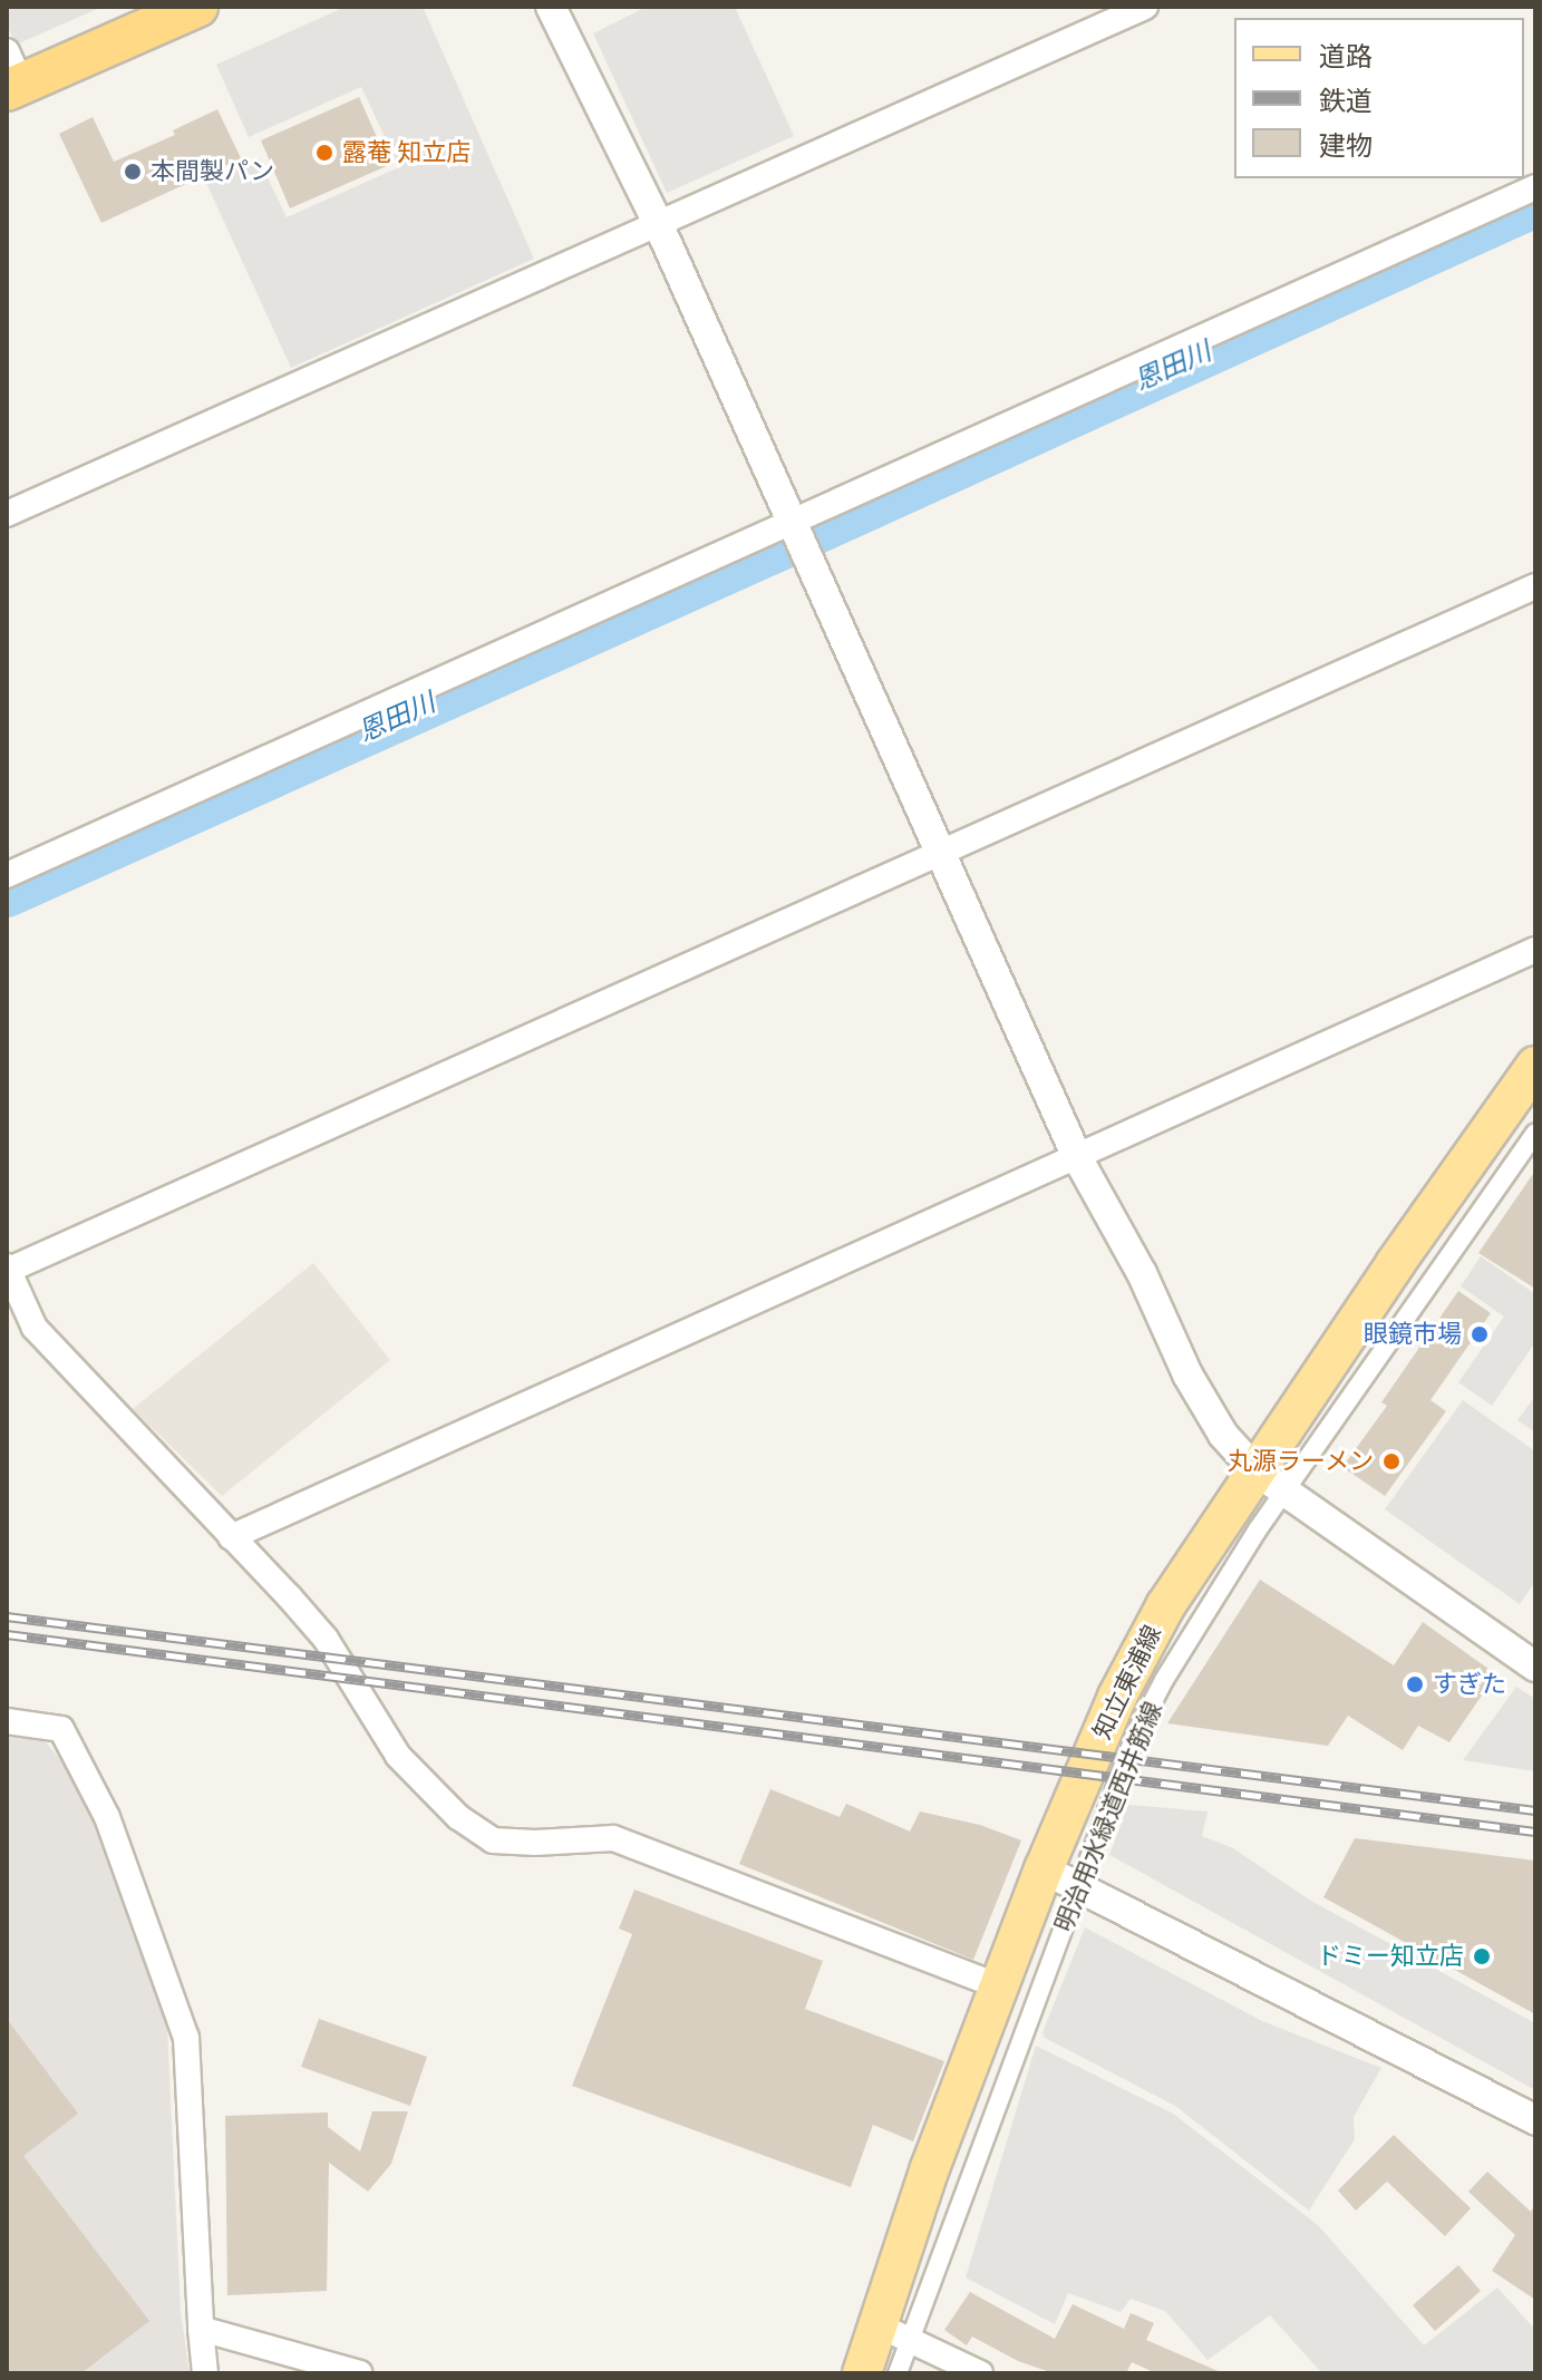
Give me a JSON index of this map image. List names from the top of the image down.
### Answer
{
  "streets": {
    "main road": ["知立東浦線"],
    "street": ["明治用水緑道西井筋線"]
  },
  "crossings": [
    ["知立東浦線", "明治用水緑道西井筋線"]
  ],
  "water": ["恩田川"],
  "places": [
    "露菴 知立店",
    "本間製パン",
    "眼鏡市場",
    "丸源ラーメン",
    "すぎた",
    "ドミー知立店"
  ],
  "legend": ["道路", "鉄道", "建物"]
}
